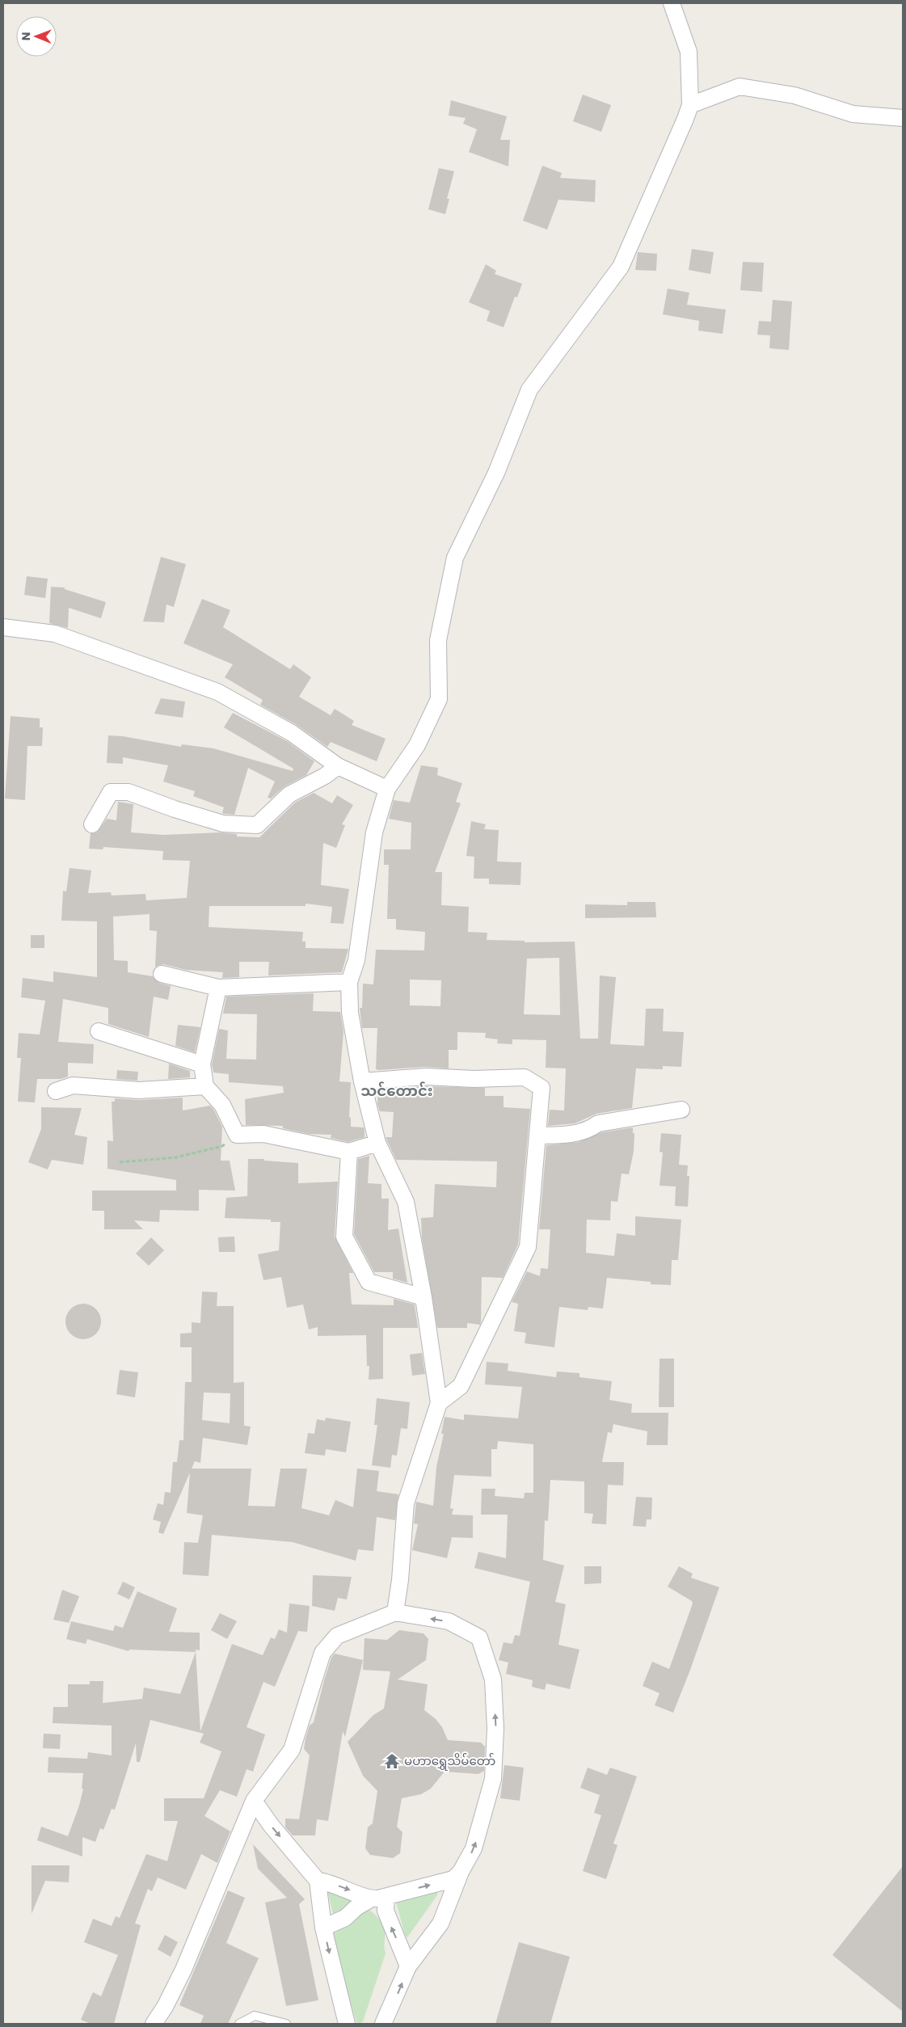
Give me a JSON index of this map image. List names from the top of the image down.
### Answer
{
  "districts": ["သင်တောင်း"],
  "places": {
    "temple": ["မဟာရွှေသိမ်တော်"]
  },
  "north": "left"
}
